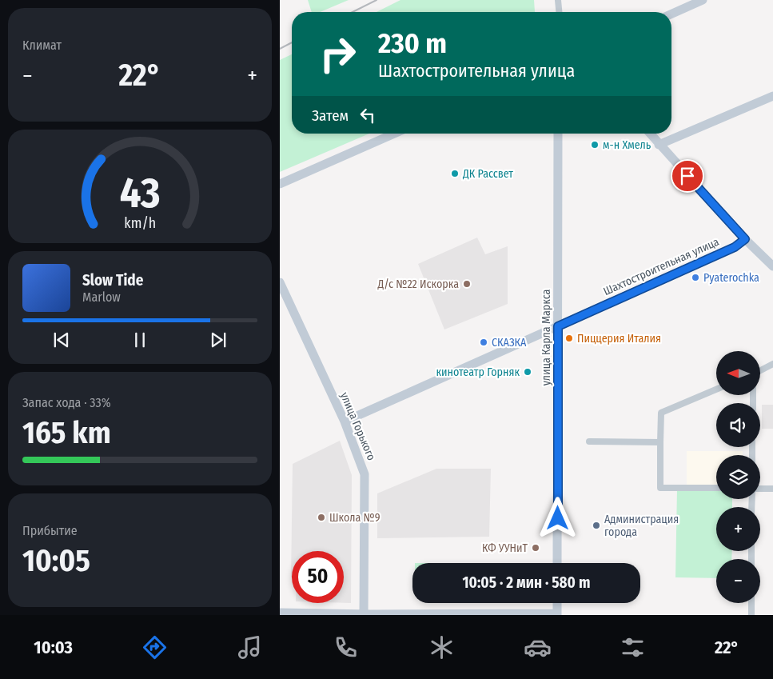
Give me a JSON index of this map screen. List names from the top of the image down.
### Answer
{
  "streets": {
    "main road": ["Шахтостроительная улица", "улица Карла Маркса", "улица Горького"]
  },
  "crossings": [
    ["Шахтостроительная улица", "улица Карла Маркса"],
    ["Шахтостроительная улица", "улица Горького"]
  ],
  "places": [
    "м-н Хмель",
    "ДК Рассвет",
    "Pyaterochka",
    "Д/с №22 Искорка",
    "Пиццерия Италия",
    "СКАЗКА",
    "кинотеатр Горняк",
    "Школа №9",
    "Администрация города",
    "КФ УУНиТ"
  ],
  "north": "left",
  "page": {
    "tile": [
      "Климат",
      ["Запас хода · 33%", "165 km"],
      ["Прибытие", "10:05"]
    ],
    "turn": ["230 m", "Шахтостроительная улица"],
    "heat": ["−", "22°", "+"],
    "then": "Затем",
    "song": ["Slow Tide", "Marlow"],
    "map_buttons": ["+", "−"],
    "limit": "50",
    "trip": "10:05 · 2 мин · 580 m",
    "tabs": ["10:03", "22°"],
    "gauge": ["43", "km/h"]
  }
}
